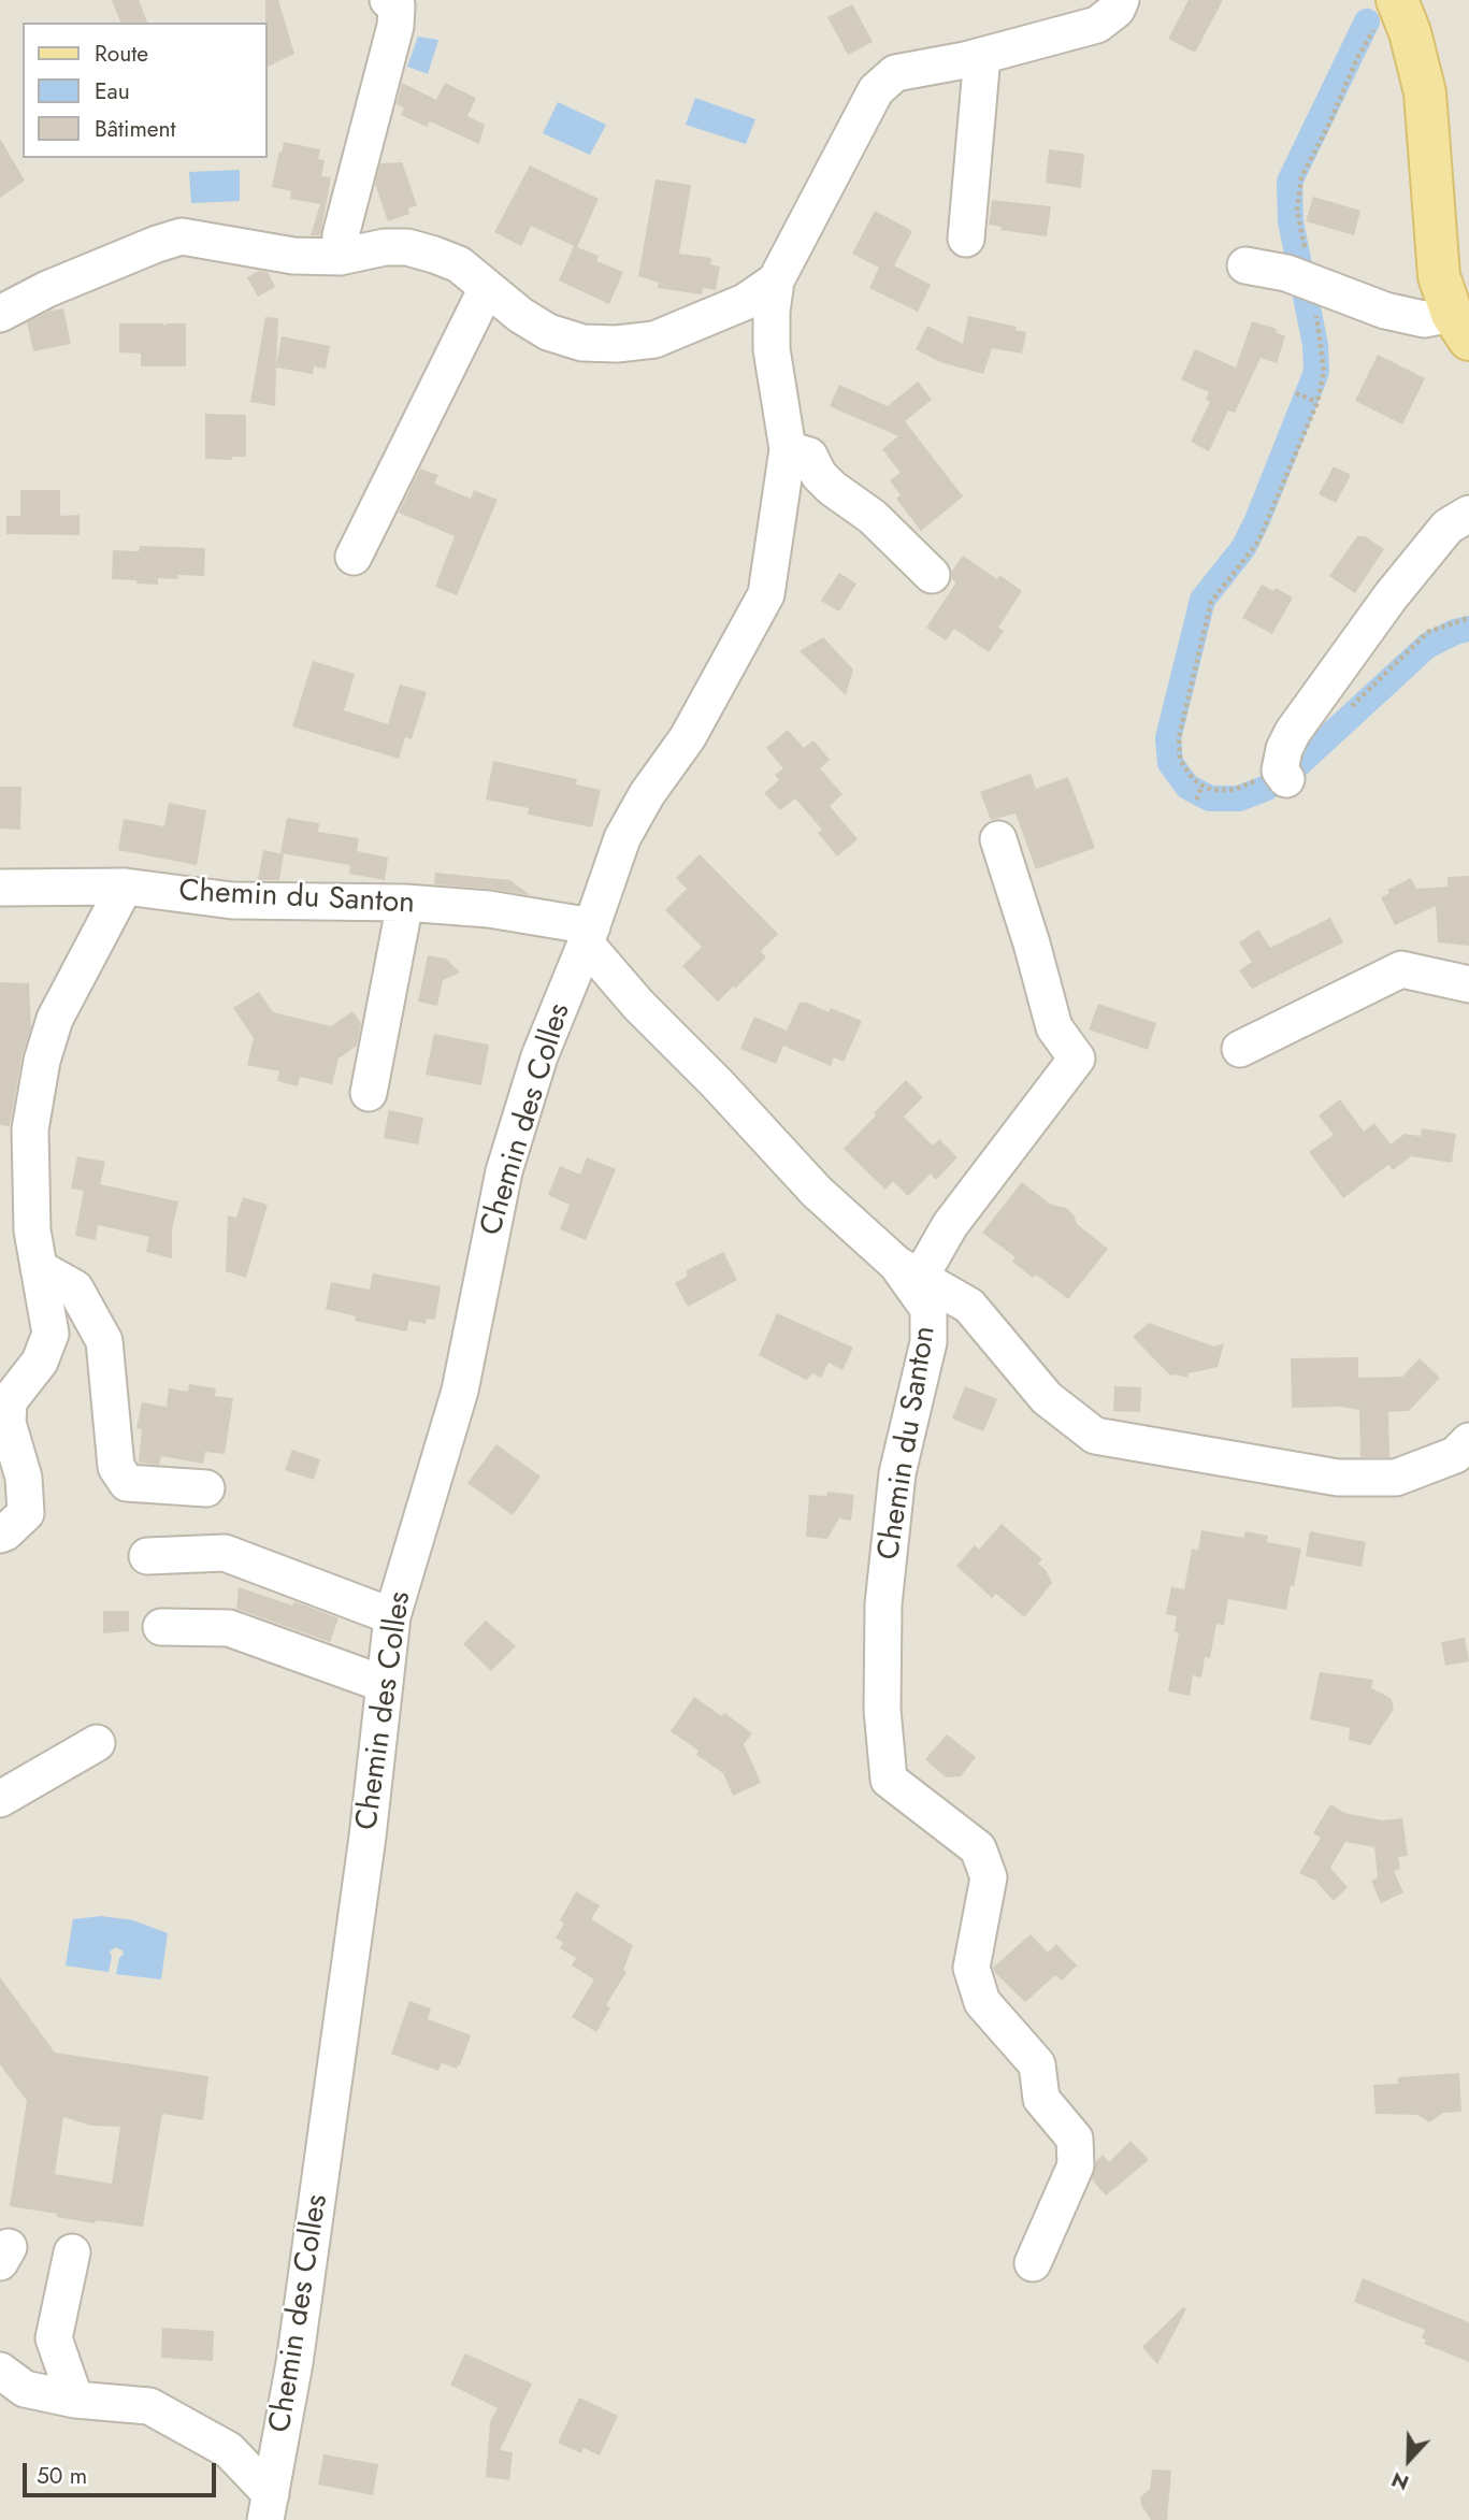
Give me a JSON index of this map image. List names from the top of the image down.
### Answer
{
  "streets": {
    "street": ["Chemin du Santon", "Chemin des Colles"]
  },
  "crossings": [
    ["Chemin du Santon", "Chemin des Colles"]
  ],
  "legend": ["Route", "Eau", "Bâtiment"],
  "scale_bar": "50 m",
  "north": "bottom"
}
